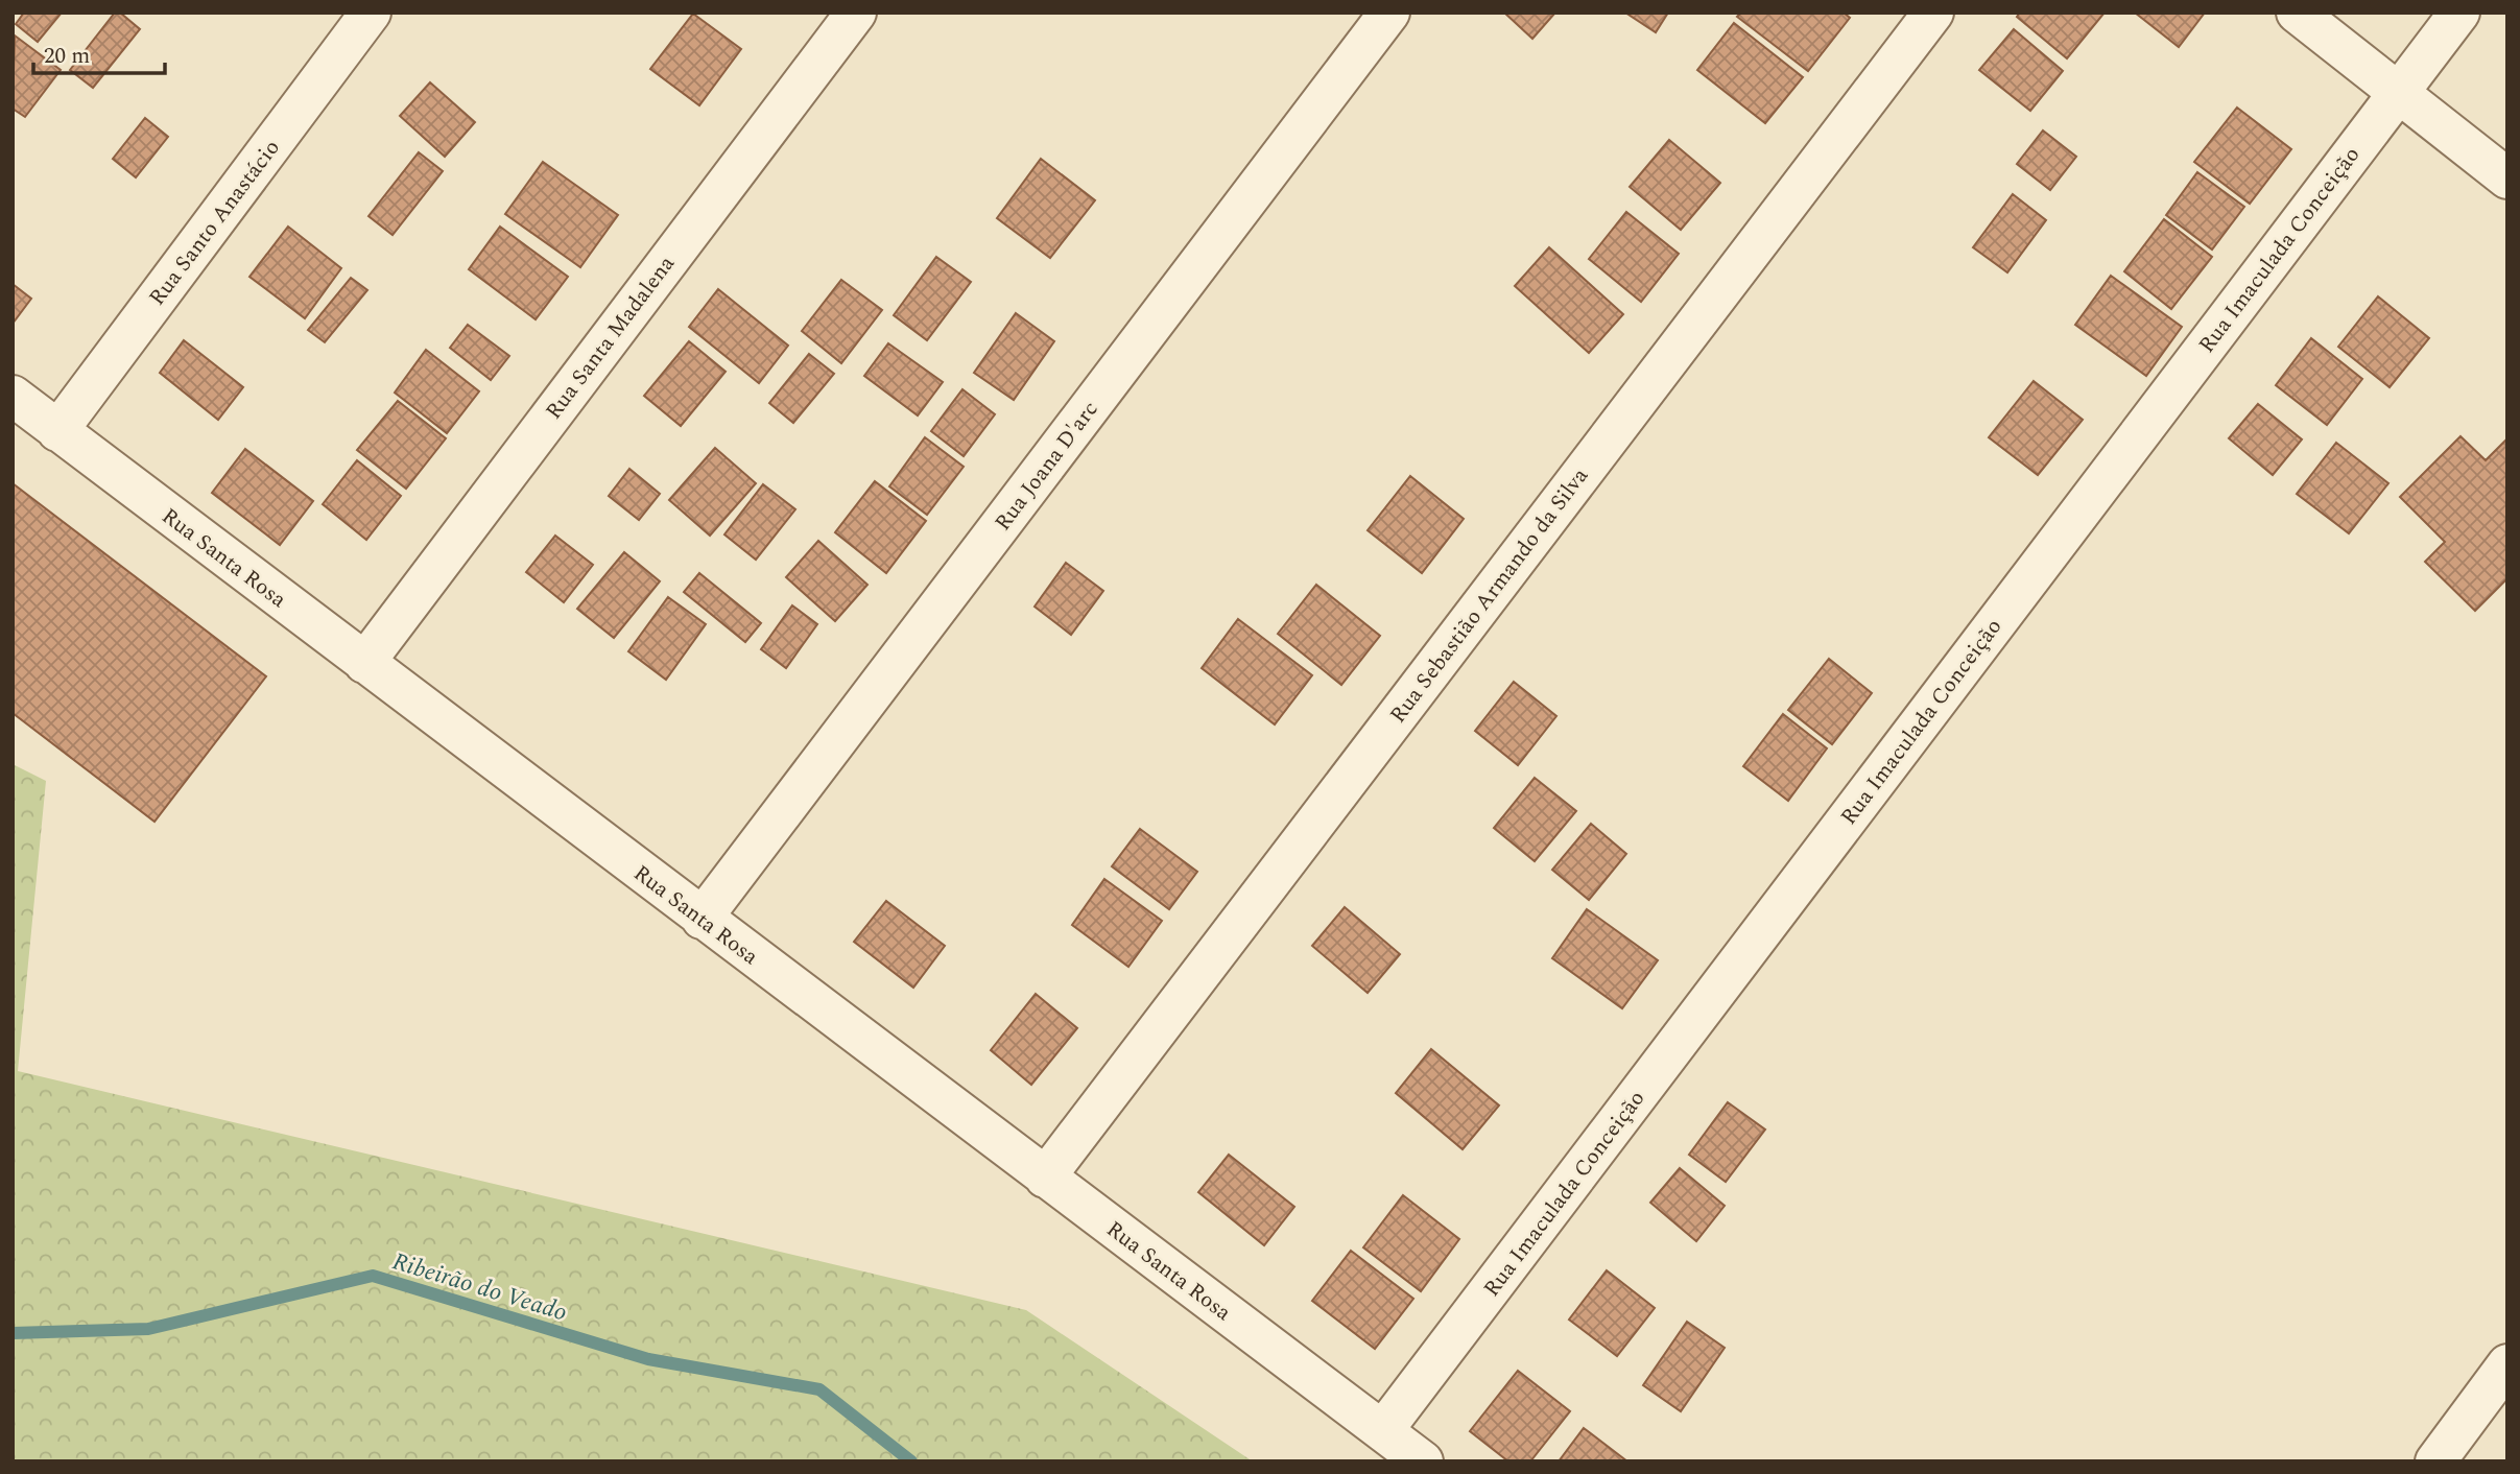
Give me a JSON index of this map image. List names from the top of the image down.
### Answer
{
  "streets": {
    "street": [
      "Rua Santo Anastácio",
      "Rua Imaculada Conceição",
      "Rua Santa Madalena",
      "Rua Joana D'arc",
      "Rua Santa Rosa",
      "Rua Sebastião Armando da Silva"
    ]
  },
  "crossings": [
    ["Rua Santo Anastácio", "Rua Santa Rosa"],
    ["Rua Imaculada Conceição", "Rua Santa Rosa"],
    ["Rua Santa Madalena", "Rua Santa Rosa"],
    ["Rua Joana D'arc", "Rua Santa Rosa"],
    ["Rua Santa Rosa", "Rua Sebastião Armando da Silva"]
  ],
  "water": ["Ribeirão do Veado"],
  "scale_bar": "20 m"
}
